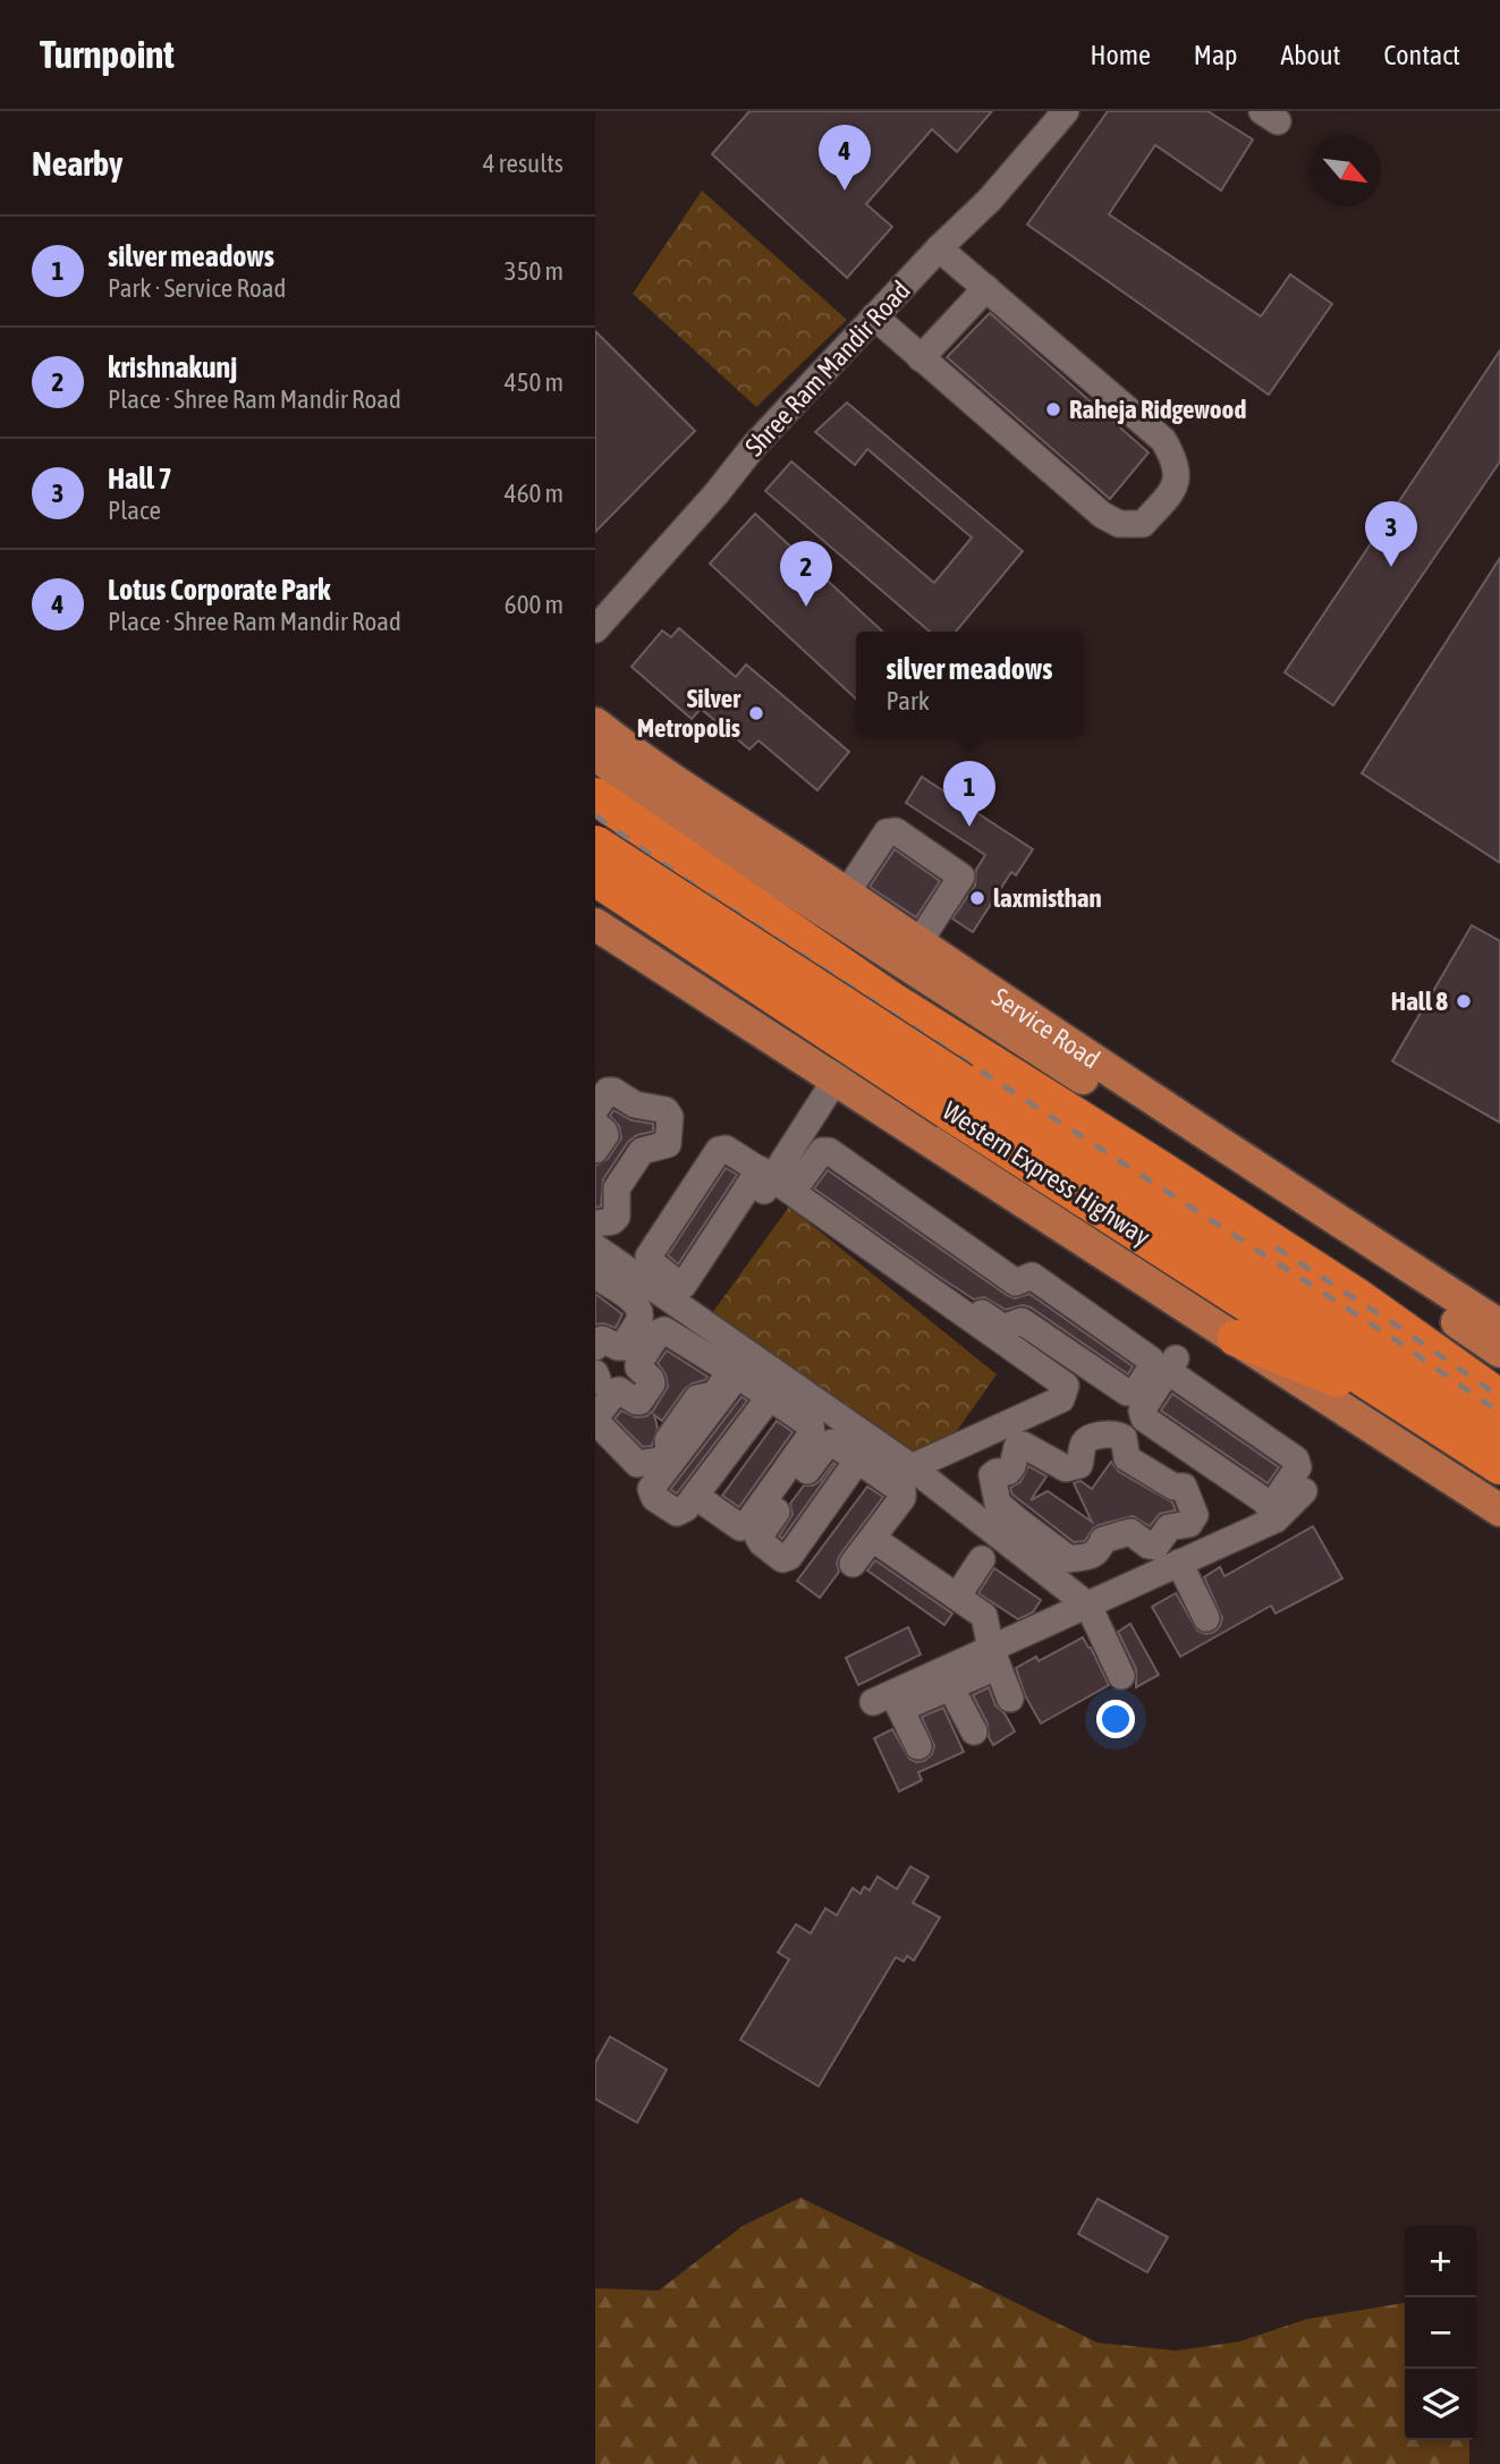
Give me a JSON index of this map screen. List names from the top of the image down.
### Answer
{
  "streets": {
    "highway": ["Western Express Highway"],
    "main road": ["Service Road"],
    "street": ["Shree Ram Mandir Road"]
  },
  "places": [
    "Raheja Ridgewood",
    "Silver Metropolis",
    "laxmisthan",
    "Hall 8"
  ],
  "north": "bottom right",
  "page": {
    "header": "Turnpoint",
    "nav": [
      "Home",
      "Map",
      "About",
      "Contact"
    ],
    "heading": ["Nearby", "4 results"],
    "pins": [
      "4",
      "3",
      "2",
      "1"
    ],
    "list": [
      {
        "mark": "1",
        "name": "silver meadows",
        "note": "Park · Service Road",
        "value": "350 m"
      },
      {
        "mark": "2",
        "name": "krishnakunj",
        "note": "Place · Shree Ram Mandir Road",
        "value": "450 m"
      },
      {
        "mark": "3",
        "name": "Hall 7",
        "note": "Place",
        "value": "460 m"
      },
      {
        "mark": "4",
        "name": "Lotus Corporate Park",
        "note": "Place · Shree Ram Mandir Road",
        "value": "600 m"
      }
    ],
    "popup": ["silver meadows", "Park"],
    "map_buttons": ["+", "−"]
  }
}
